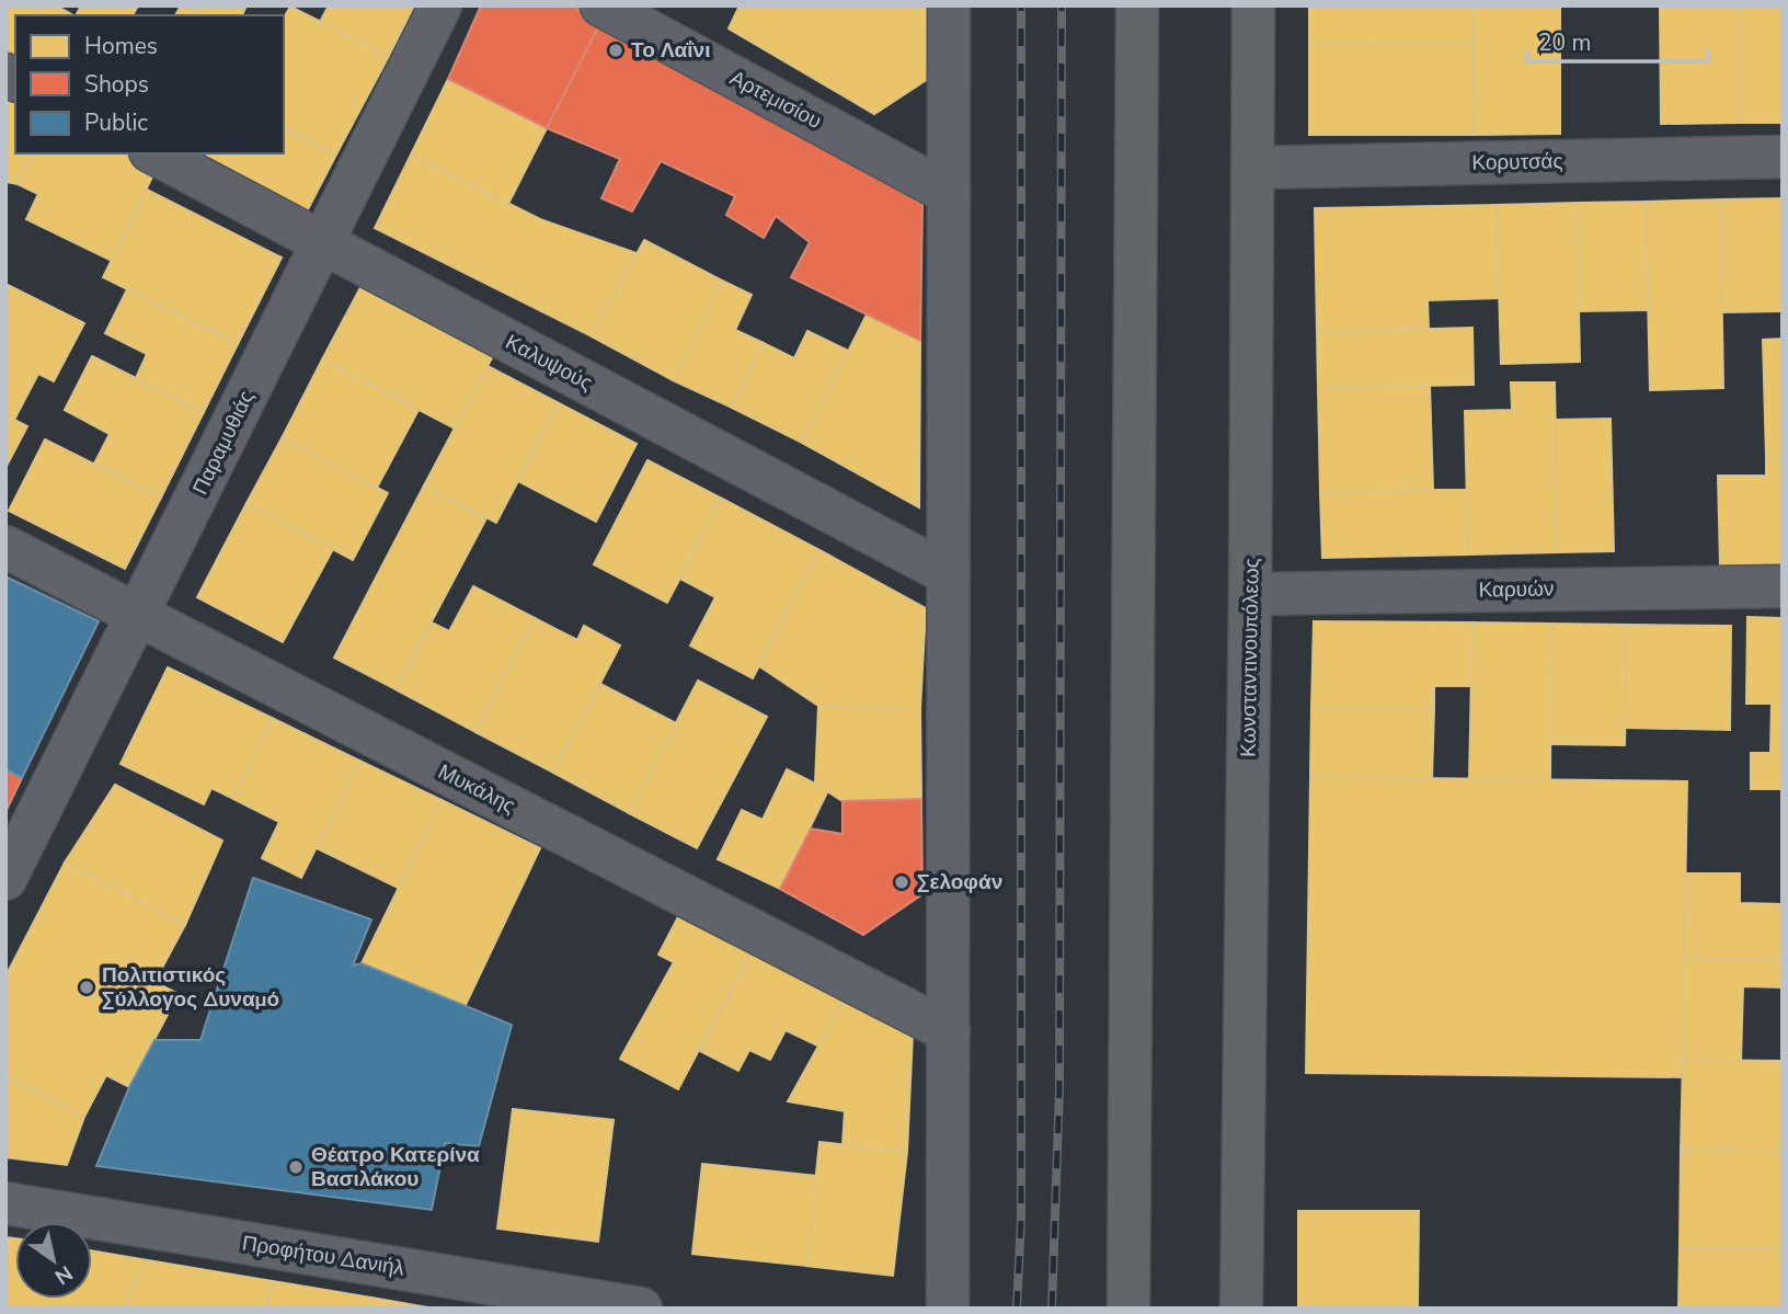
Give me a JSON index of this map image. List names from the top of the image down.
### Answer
{
  "streets": {
    "main road": ["Κωνσταντινουπόλεως"],
    "street": [
      "Αρτεμισίου",
      "Κορυτσάς",
      "Καλυψούς",
      "Παραμυθιάς",
      "Καρυών",
      "Μυκάλης",
      "Προφήτου Δανιήλ"
    ]
  },
  "crossings": [
    ["Κορυτσάς", "Κωνσταντινουπόλεως"],
    ["Καλυψούς", "Παραμυθιάς"],
    ["Παραμυθιάς", "Μυκάλης"],
    ["Καρυών", "Κωνσταντινουπόλεως"]
  ],
  "places": [
    "Το Λαΐνι",
    "Σελοφάν",
    "Πολιτιστικός Σύλλογος Δυναμό",
    "Θέατρο Κατερίνα Βασιλάκου"
  ],
  "legend": ["Homes", "Shops", "Public"],
  "scale_bar": "20 m",
  "north": "bottom right"
}
